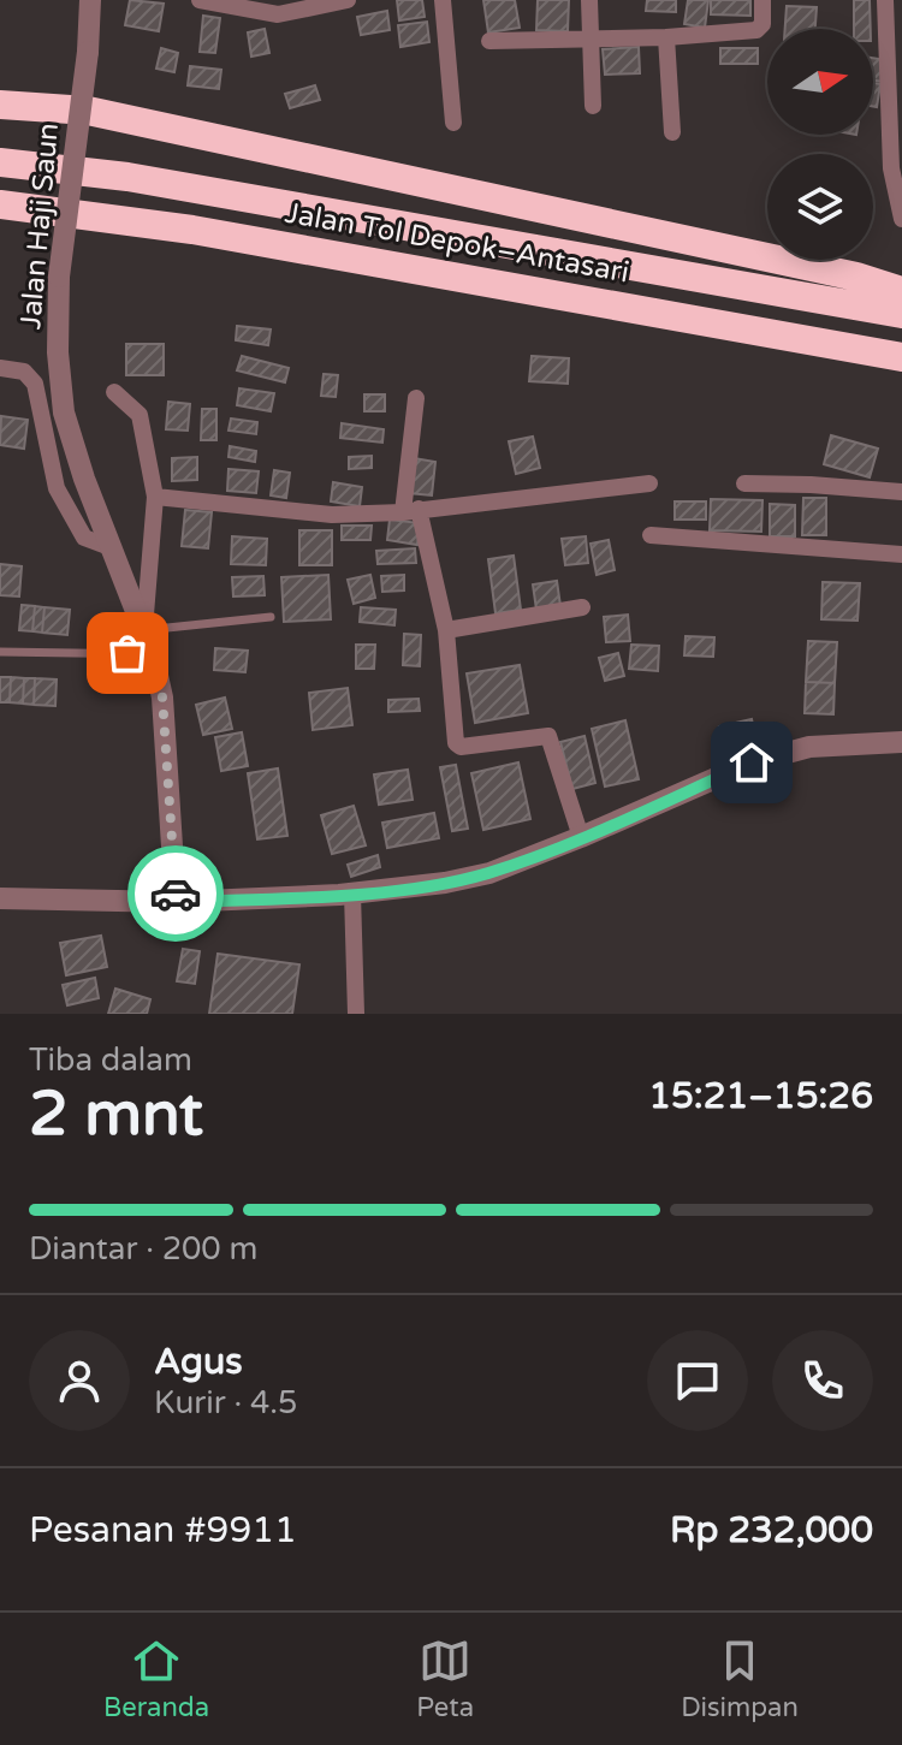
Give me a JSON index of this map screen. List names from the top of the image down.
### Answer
{
  "streets": {
    "highway": ["Jalan Tol Depok–Antasari"],
    "street": ["Jalan Haji Saun"]
  },
  "north": "right",
  "page": {
    "heading": ["2 mnt", "Tiba dalam", "15:21–15:26"],
    "panel": [
      "Agus",
      "Kurir · 4.5",
      "Pesanan #9911",
      "Rp 232,000"
    ],
    "bar": "Diantar · 200 m",
    "tabs": ["Beranda", "Peta", "Disimpan"]
  }
}
